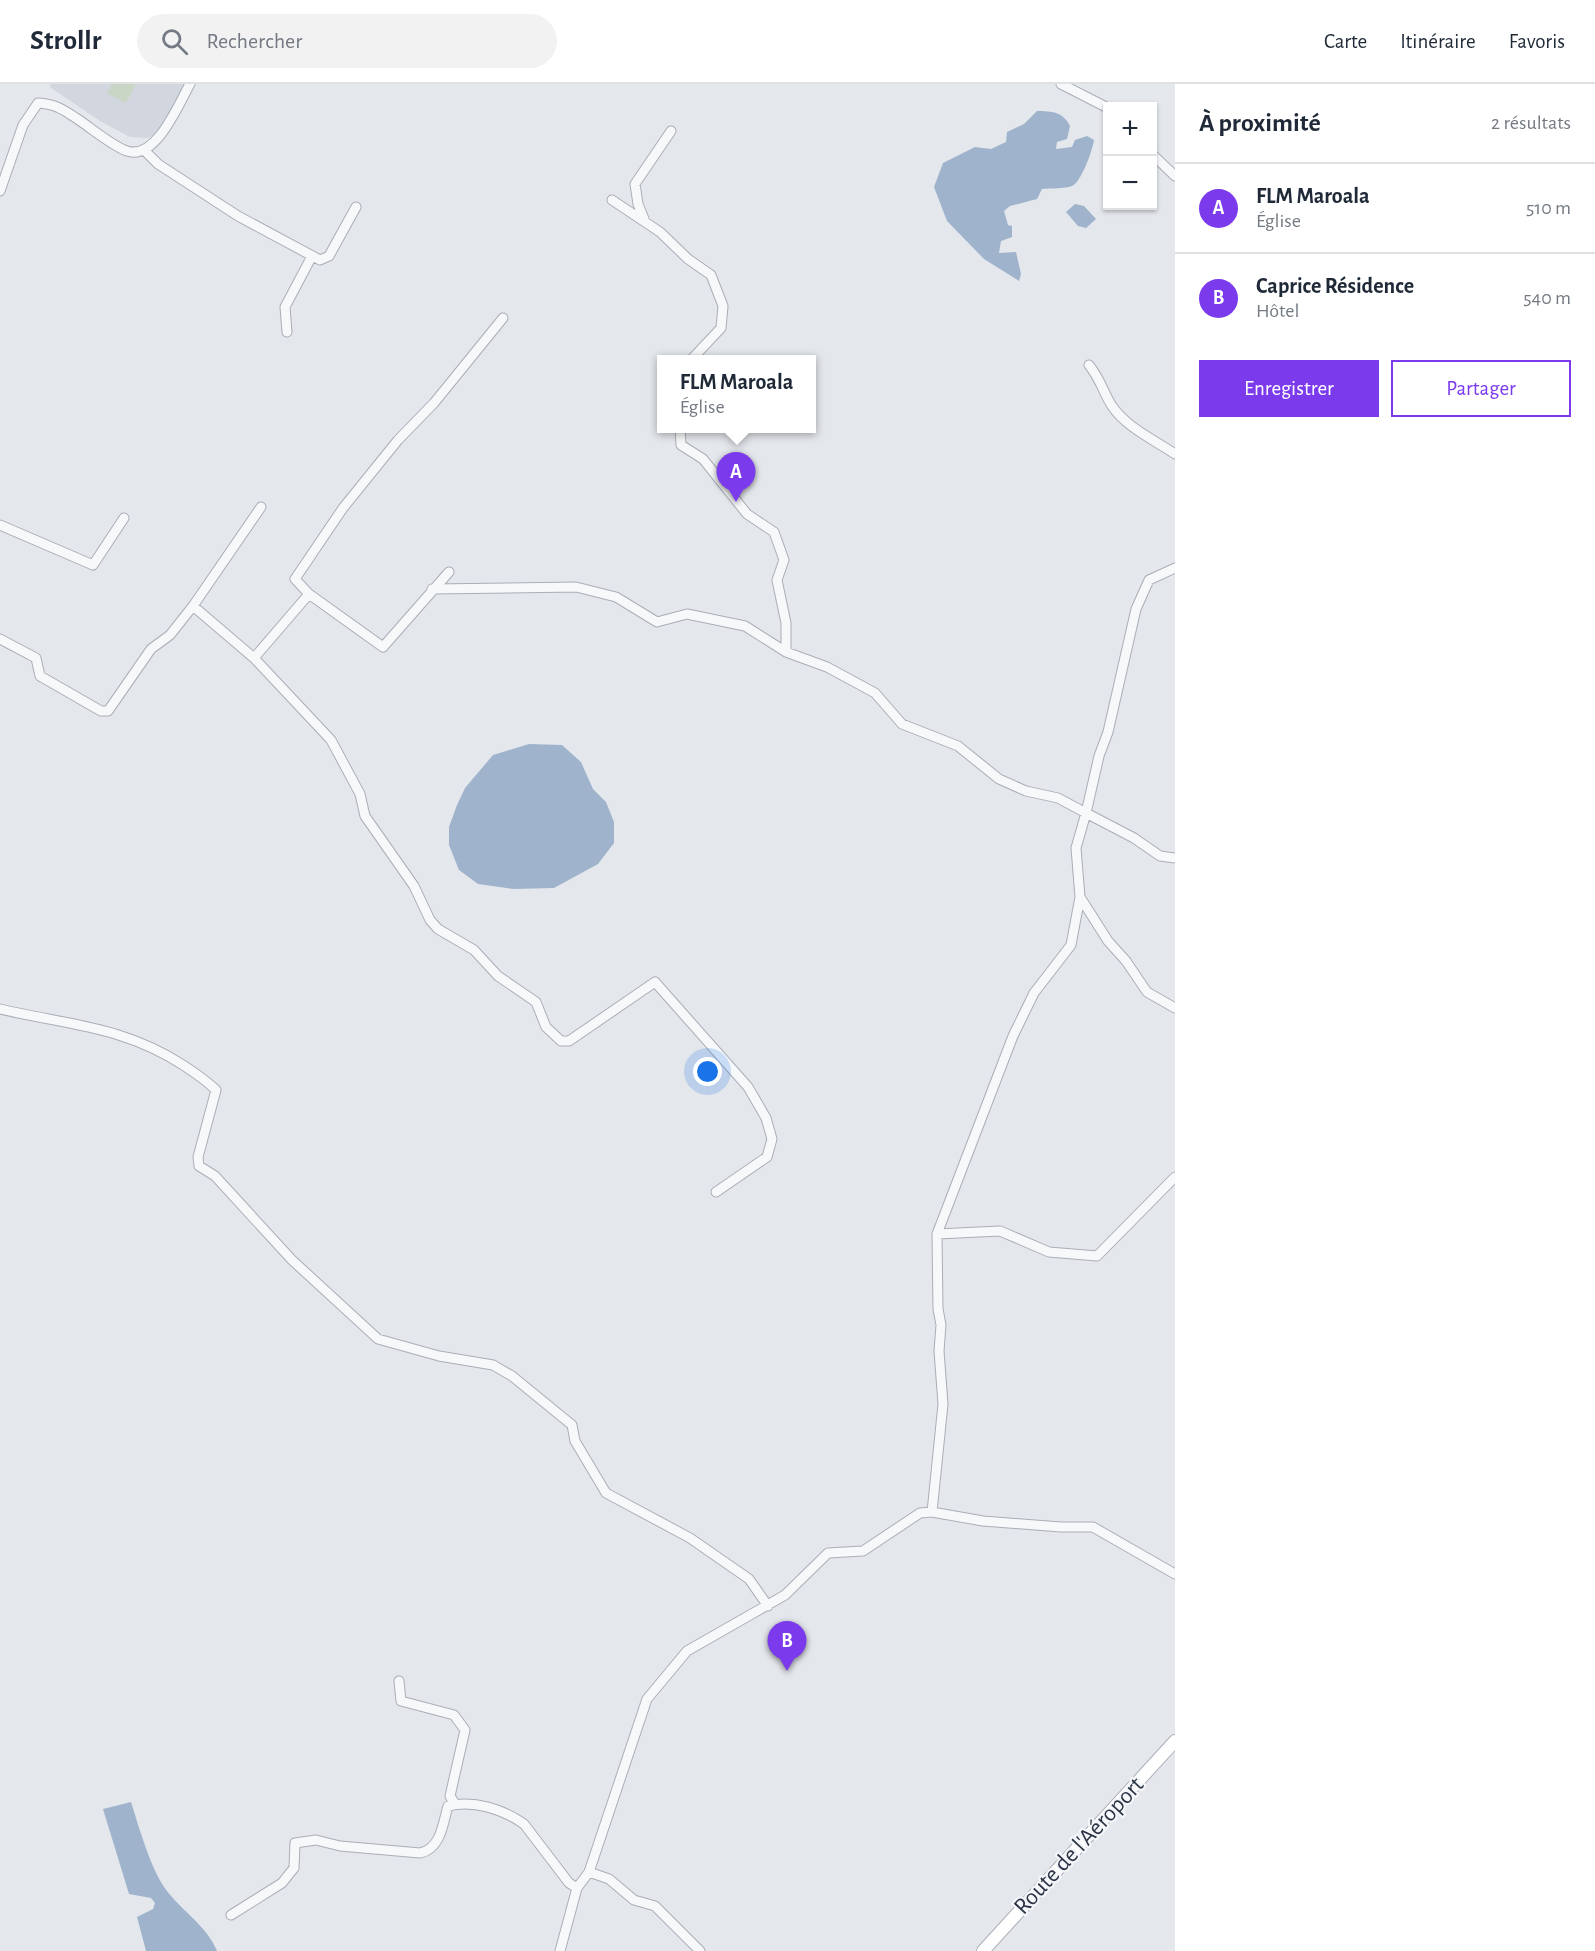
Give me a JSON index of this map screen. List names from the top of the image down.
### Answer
{
  "streets": {
    "main road": ["Route de l'Aéroport"]
  },
  "page": {
    "header": "Strollr",
    "search": "Rechercher",
    "nav": ["Carte", "Itinéraire", "Favoris"],
    "heading": ["À proximité", "2 résultats"],
    "map_buttons": ["+", "−"],
    "list": [
      {
        "mark": "A",
        "name": "FLM Maroala",
        "note": "Église",
        "value": "510 m"
      },
      {
        "mark": "B",
        "name": "Caprice Résidence",
        "note": "Hôtel",
        "value": "540 m"
      }
    ],
    "buttons": ["Enregistrer", "Partager"],
    "popup": ["FLM Maroala", "Église"],
    "pins": ["A", "B"]
  }
}
